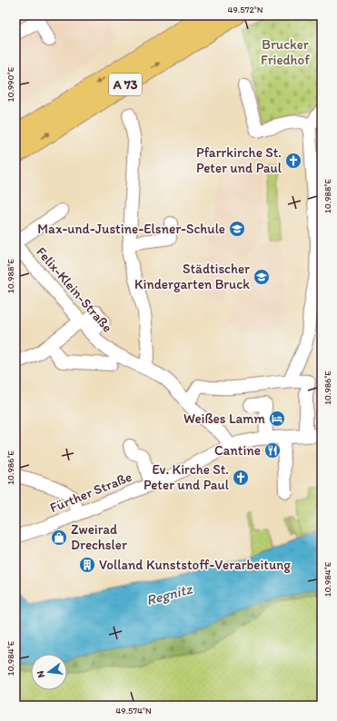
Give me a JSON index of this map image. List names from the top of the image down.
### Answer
{
  "streets": {
    "highway": ["A 73"],
    "street": ["Felix-Klein-Straße", "Fürther Straße"]
  },
  "crossings": [
    ["Felix-Klein-Straße", "Fürther Straße"]
  ],
  "water": ["Regnitz"],
  "parks": ["Brucker Friedhof"],
  "places": {
    "church": ["Pfarrkirche St. Peter und Paul", "Ev. Kirche St. Peter und Paul"],
    "school or university": ["Max-und-Justine-Elsner-Schule", "Städtischer Kindergarten Bruck"],
    "hotel": ["Weißes Lamm"],
    "restaurant": ["Cantine"],
    "shop": ["Zweirad Drechsler"],
    "building": ["Volland Kunststoff-Verarbeitung"]
  },
  "north": "left",
  "coordinates": [
    "49.572°N",
    "10.990°E",
    "10.988°E",
    "10.986°E",
    "10.984°E",
    "49.574°N"
  ]
}
